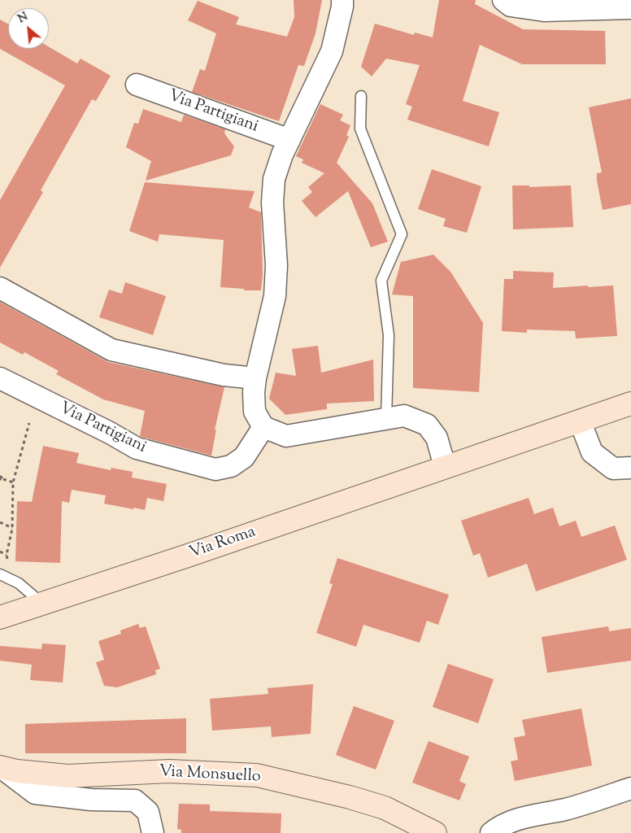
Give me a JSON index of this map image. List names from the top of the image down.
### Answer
{
  "streets": {
    "main road": ["Via Roma", "Via Monsuello"],
    "street": ["Via Partigiani"]
  },
  "north": "top left"
}
